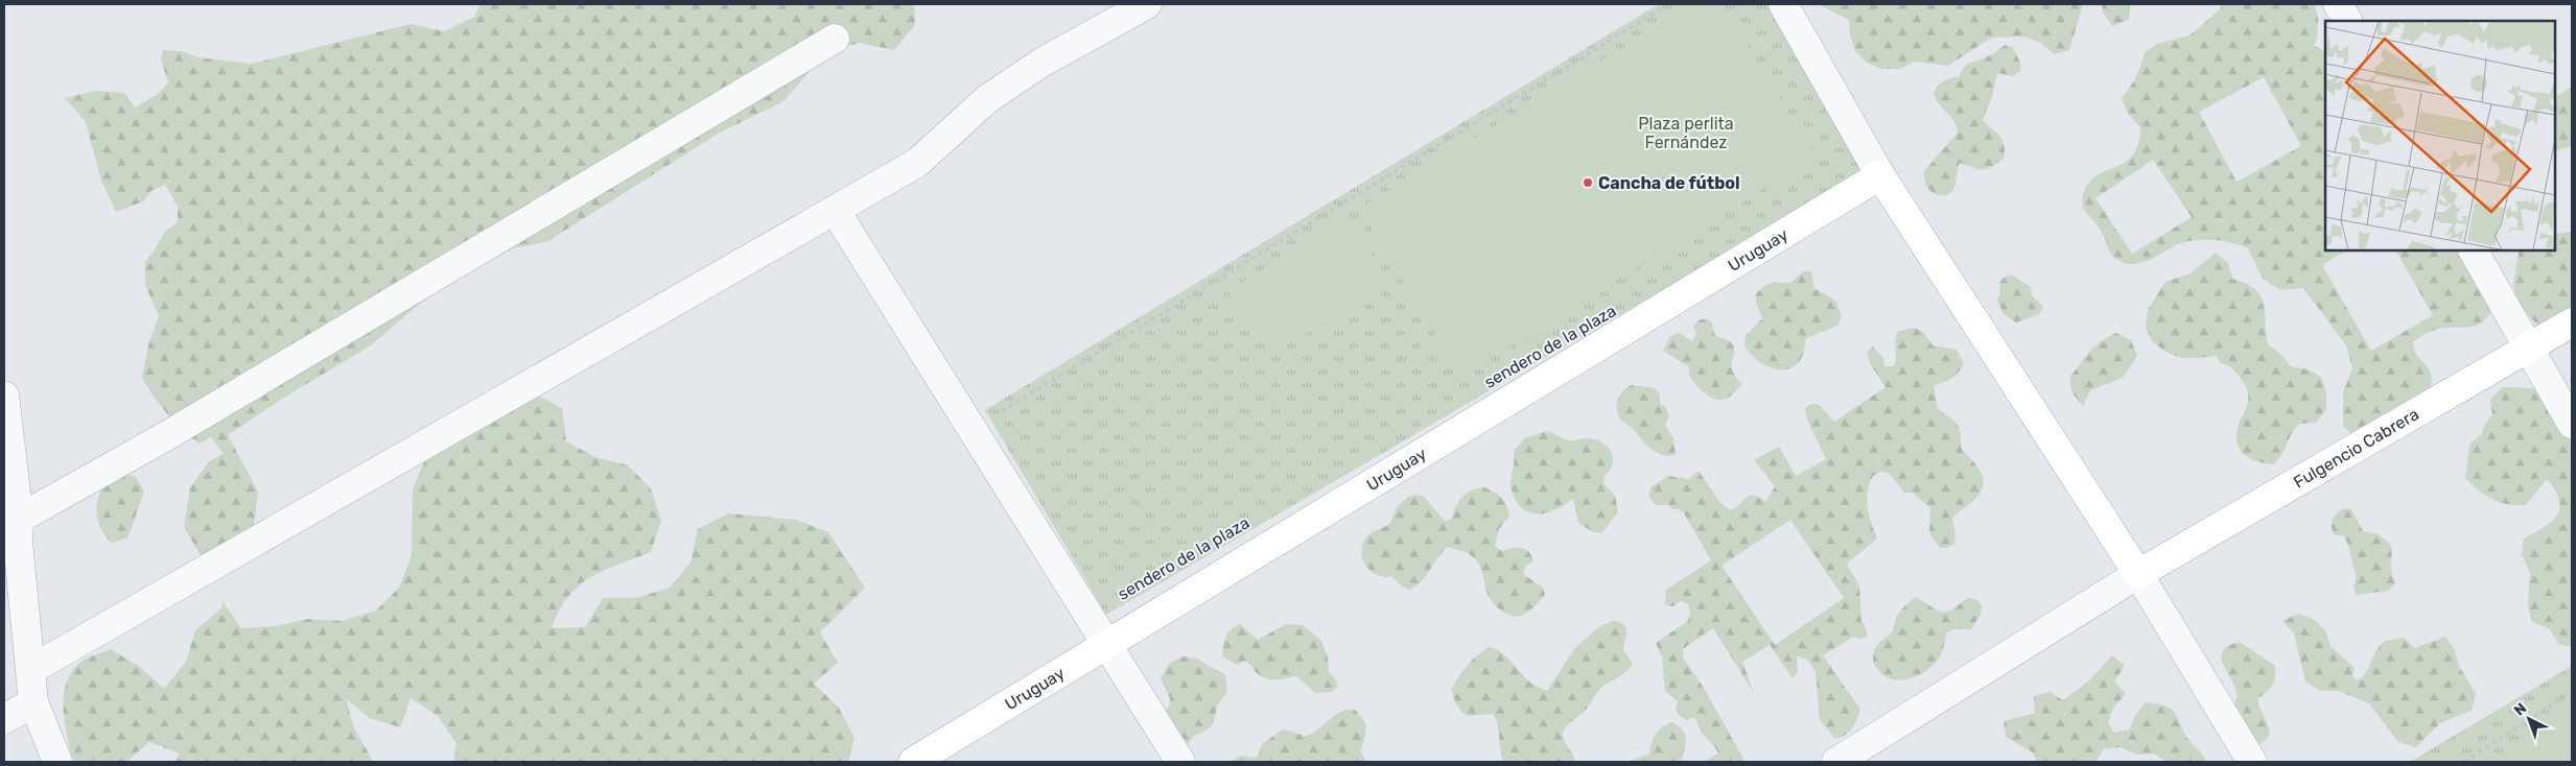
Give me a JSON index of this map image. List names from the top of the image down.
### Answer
{
  "streets": {
    "main road": ["Uruguay", "Fulgencio Cabrera"]
  },
  "parks": ["Plaza perlita Fernández"],
  "places": ["Cancha de fútbol"],
  "north": "top left"
}
